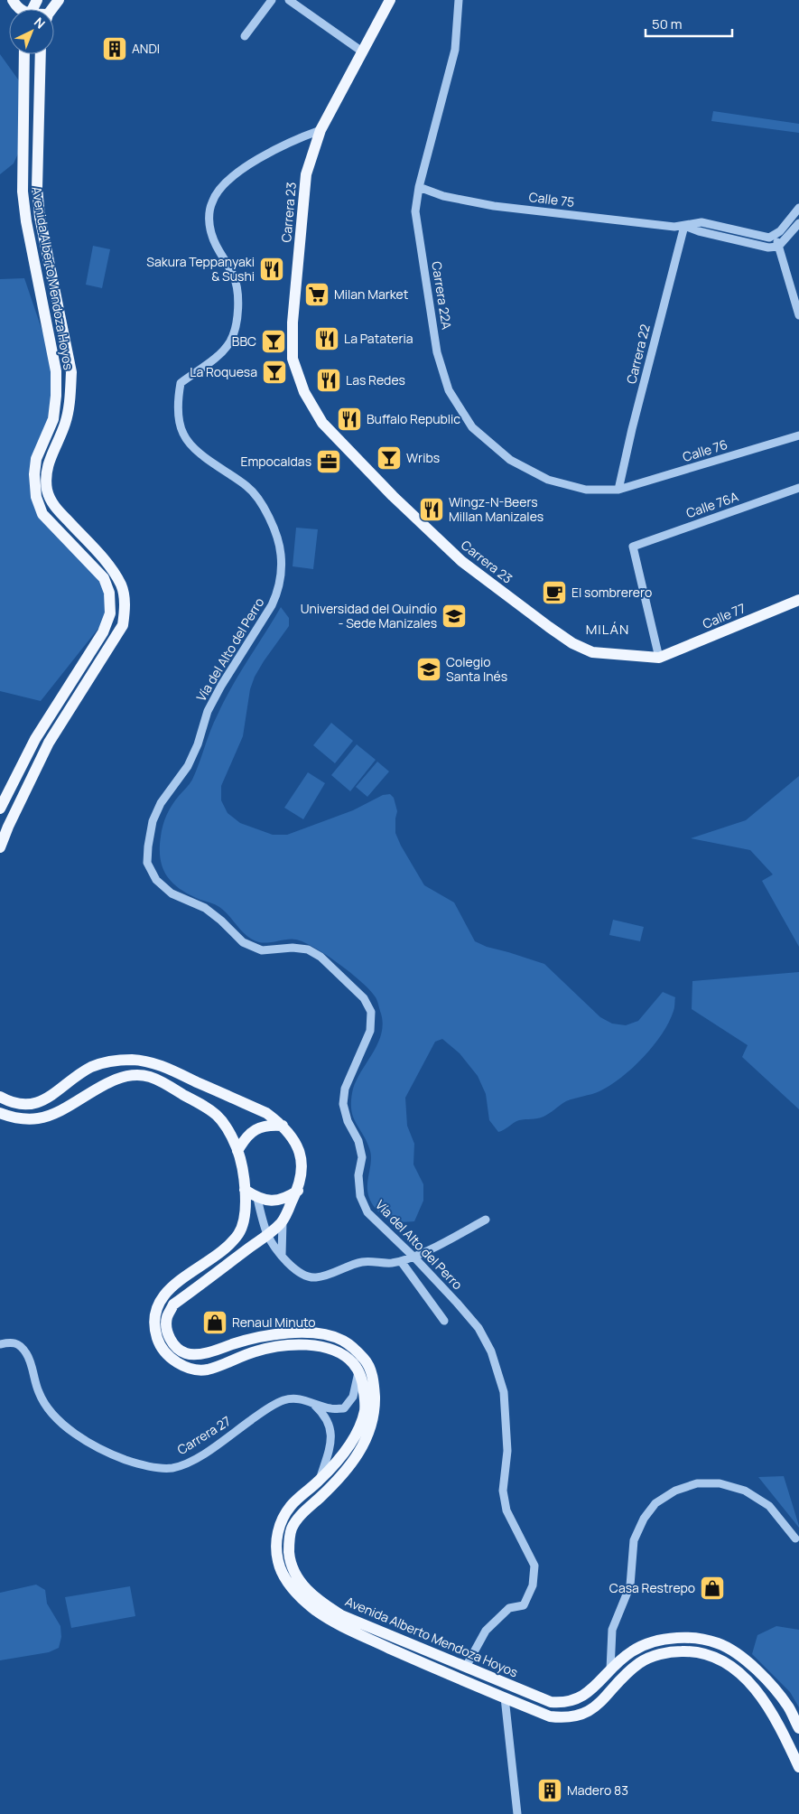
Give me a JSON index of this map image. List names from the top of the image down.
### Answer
{
  "streets": {
    "main road": ["Carrera 23", "Avenida Alberto Mendoza Hoyos", "Calle 77"],
    "street": [
      "Calle 75",
      "Carrera 22A",
      "Carrera 22",
      "Calle 76",
      "Calle 76A",
      "Vía del Alto del Perro",
      "Carrera 27"
    ]
  },
  "crossings": [
    ["Calle 75", "Carrera 22A"],
    ["Calle 75", "Carrera 22"],
    ["Carrera 23", "Calle 76A"],
    ["Carrera 23", "Calle 77"],
    ["Carrera 23", "Vía del Alto del Perro"],
    ["Avenida Alberto Mendoza Hoyos", "Vía del Alto del Perro"],
    ["Avenida Alberto Mendoza Hoyos", "Carrera 27"],
    ["Carrera 22A", "Carrera 22"],
    ["Carrera 22A", "Calle 76"],
    ["Carrera 22", "Calle 76"],
    ["Calle 76A", "Calle 77"]
  ],
  "districts": ["MILÁN"],
  "places": {
    "building": ["ANDI", "Madero 83"],
    "restaurant": [
      "Sakura Teppanyaki & Sushi",
      "La Patateria",
      "Las Redes",
      "Buffalo Republic",
      "Wingz-N-Beers Millan Manizales"
    ],
    "supermarket": ["Milan Market"],
    "bar": ["BBC", "La Roquesa", "Wribs"],
    "office": ["Empocaldas"],
    "cafe": ["El sombrerero"],
    "school or university": ["Universidad del Quindío - Sede Manizales", "Colegio Santa Inés"],
    "shop": ["Renaul Minuto", "Casa Restrepo"]
  },
  "scale_bar": "50 m",
  "north": "top right"
}
